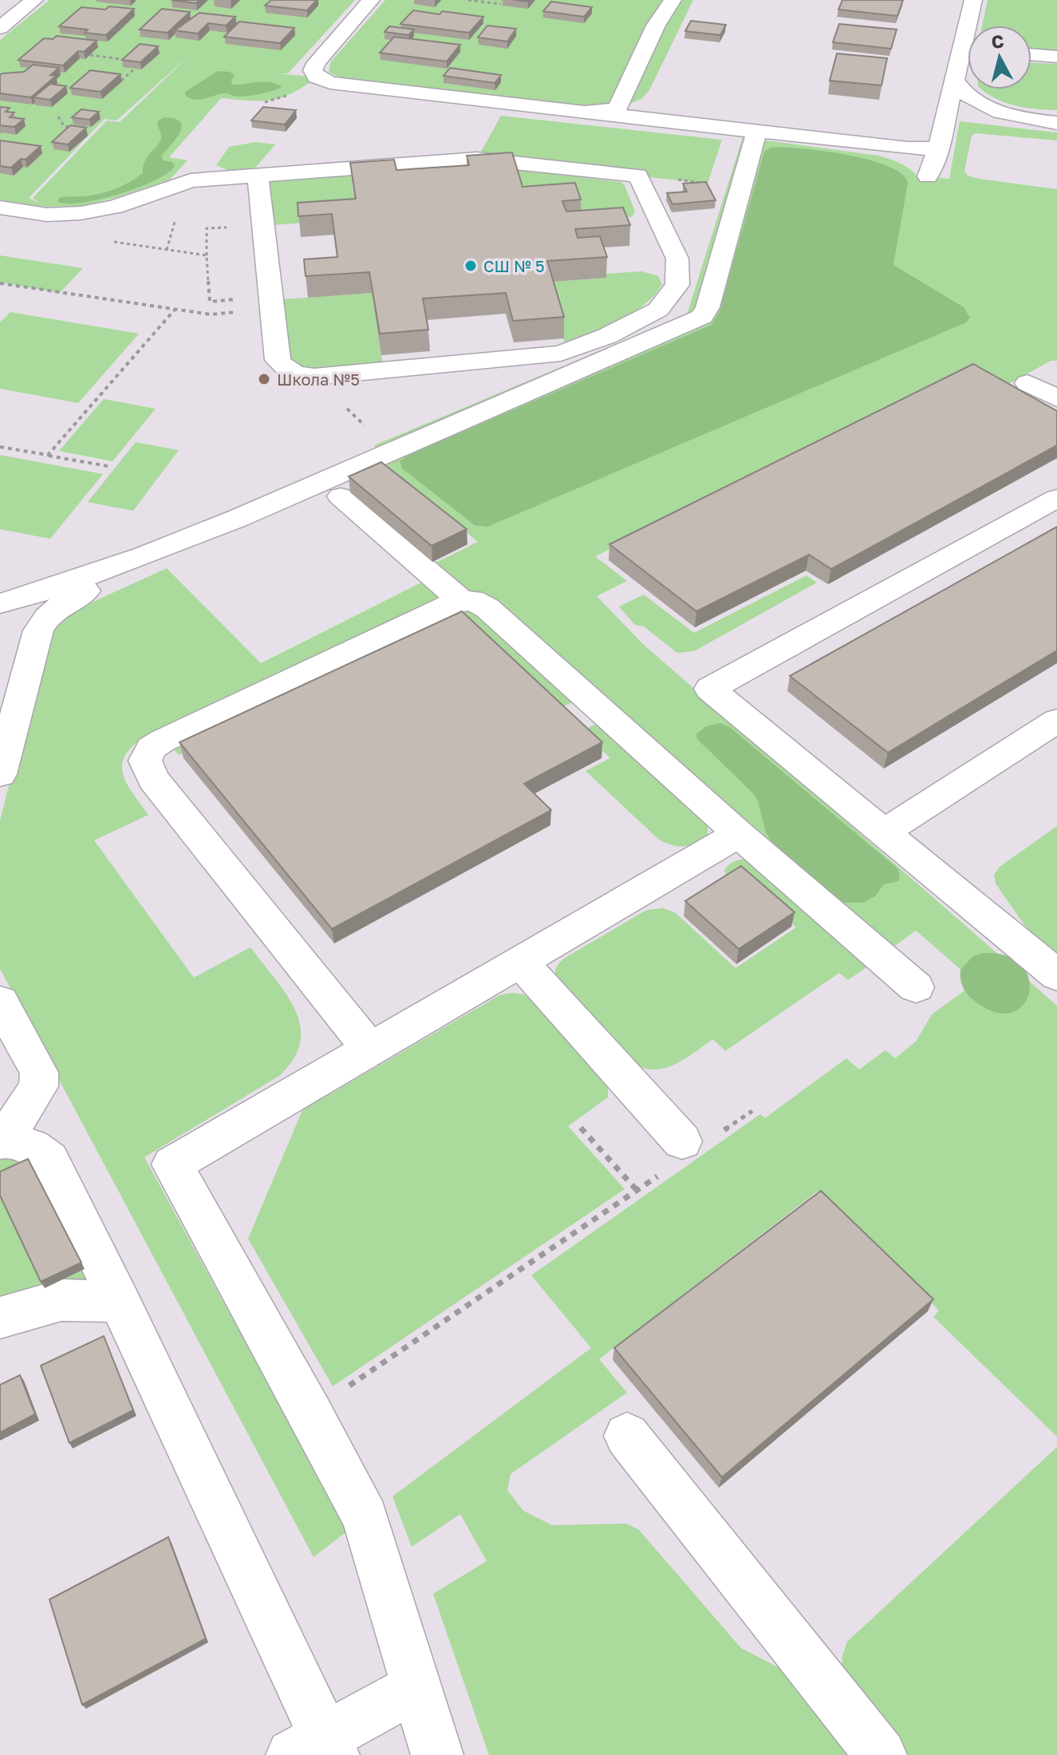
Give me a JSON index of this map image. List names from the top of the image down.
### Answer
{
  "places": ["СШ № 5", "Школа №5"],
  "north": "top"
}
